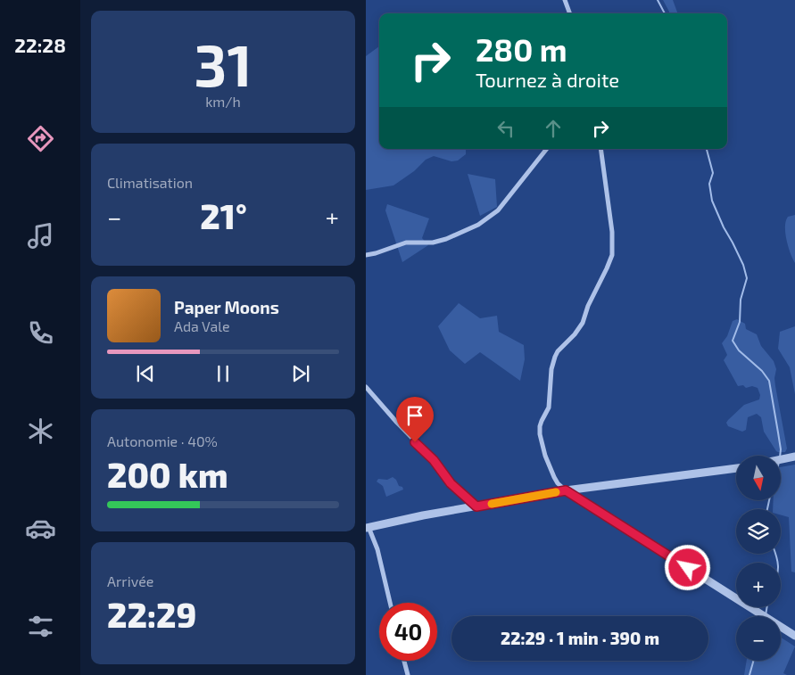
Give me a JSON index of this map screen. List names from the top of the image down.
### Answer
{
  "north": "bottom",
  "page": {
    "tabs": "22:28",
    "tile": [
      ["31", "km/h"],
      "Climatisation",
      ["Autonomie · 40%", "200 km"],
      ["Arrivée", "22:29"]
    ],
    "turn": ["280 m", "Tournez à droite"],
    "heat": ["−", "21°", "+"],
    "song": ["Paper Moons", "Ada Vale"],
    "map_buttons": ["+", "−"],
    "limit": "40",
    "trip": "22:29 · 1 min · 390 m"
  }
}
